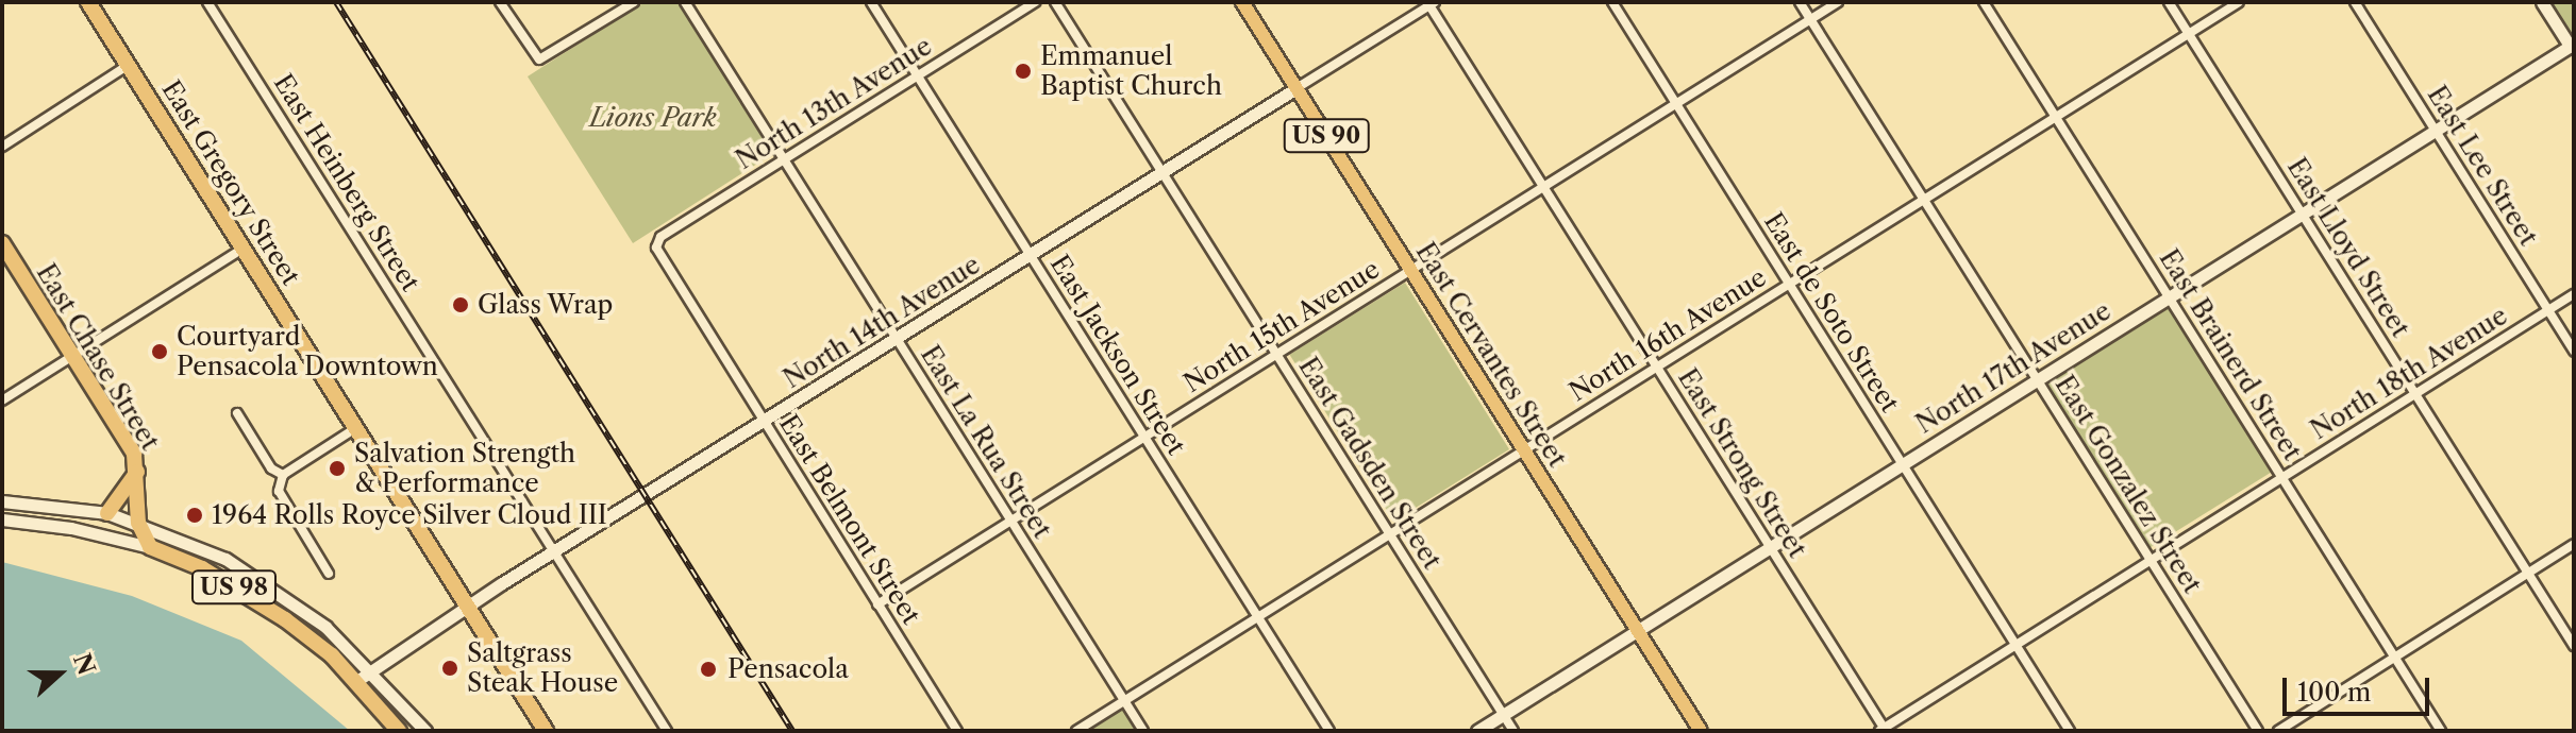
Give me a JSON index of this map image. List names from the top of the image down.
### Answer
{
  "streets": {
    "highway": ["East Gregory Street", "East Chase Street", "US 98"],
    "main road": ["US 90", "East Cervantes Street"],
    "street": [
      "North 13th Avenue",
      "East Lee Street",
      "East Heinberg Street",
      "East Lloyd Street",
      "East de Soto Street",
      "North 14th Avenue",
      "North 15th Avenue",
      "North 16th Avenue",
      "East Jackson Street",
      "East Brainerd Street",
      "North 17th Avenue",
      "North 18th Avenue",
      "East La Rua Street",
      "East Gadsden Street",
      "East Strong Street",
      "East Gonzalez Street",
      "East Belmont Street"
    ]
  },
  "crossings": [
    ["North 13th Avenue", "East Jackson Street"],
    ["North 13th Avenue", "East La Rua Street"],
    ["North 13th Avenue", "East Belmont Street"],
    ["East Lee Street", "North 17th Avenue"],
    ["East Lee Street", "North 18th Avenue"],
    ["East Gregory Street", "North 14th Avenue"],
    ["East Heinberg Street", "North 14th Avenue"],
    ["East Lloyd Street", "North 16th Avenue"],
    ["East Lloyd Street", "North 17th Avenue"],
    ["East Lloyd Street", "North 18th Avenue"],
    ["East de Soto Street", "North 15th Avenue"],
    ["East de Soto Street", "North 16th Avenue"],
    ["East de Soto Street", "North 17th Avenue"],
    ["East de Soto Street", "North 18th Avenue"],
    ["North 14th Avenue", "East Jackson Street"],
    ["North 14th Avenue", "East Cervantes Street"],
    ["North 14th Avenue", "East La Rua Street"],
    ["North 14th Avenue", "East Gadsden Street"],
    ["North 14th Avenue", "East Strong Street"],
    ["North 14th Avenue", "East Belmont Street"],
    ["North 14th Avenue", "US 98"],
    ["North 15th Avenue", "East Jackson Street"],
    ["North 15th Avenue", "East Cervantes Street"],
    ["North 15th Avenue", "East La Rua Street"],
    ["North 15th Avenue", "East Gadsden Street"],
    ["North 15th Avenue", "East Strong Street"],
    ["North 15th Avenue", "East Gonzalez Street"],
    ["North 15th Avenue", "East Belmont Street"],
    ["North 16th Avenue", "East Jackson Street"],
    ["North 16th Avenue", "East Cervantes Street"],
    ["North 16th Avenue", "East Brainerd Street"],
    ["North 16th Avenue", "East La Rua Street"],
    ["North 16th Avenue", "East Gadsden Street"],
    ["North 16th Avenue", "East Strong Street"],
    ["North 16th Avenue", "East Gonzalez Street"],
    ["East Cervantes Street", "North 17th Avenue"],
    ["East Brainerd Street", "North 17th Avenue"],
    ["East Brainerd Street", "North 18th Avenue"],
    ["East Chase Street", "US 98"],
    ["North 17th Avenue", "East Gadsden Street"],
    ["North 17th Avenue", "East Strong Street"],
    ["North 17th Avenue", "East Gonzalez Street"],
    ["North 18th Avenue", "East Strong Street"],
    ["North 18th Avenue", "East Gonzalez Street"]
  ],
  "parks": ["Lions Park"],
  "places": [
    "Emmanuel Baptist Church",
    "Glass Wrap",
    "Courtyard Pensacola Downtown",
    "Salvation Strength & Performance",
    "1964 Rolls Royce Silver Cloud III",
    "Saltgrass Steak House",
    "Pensacola"
  ],
  "scale_bar": "100 m",
  "north": "right"
}
